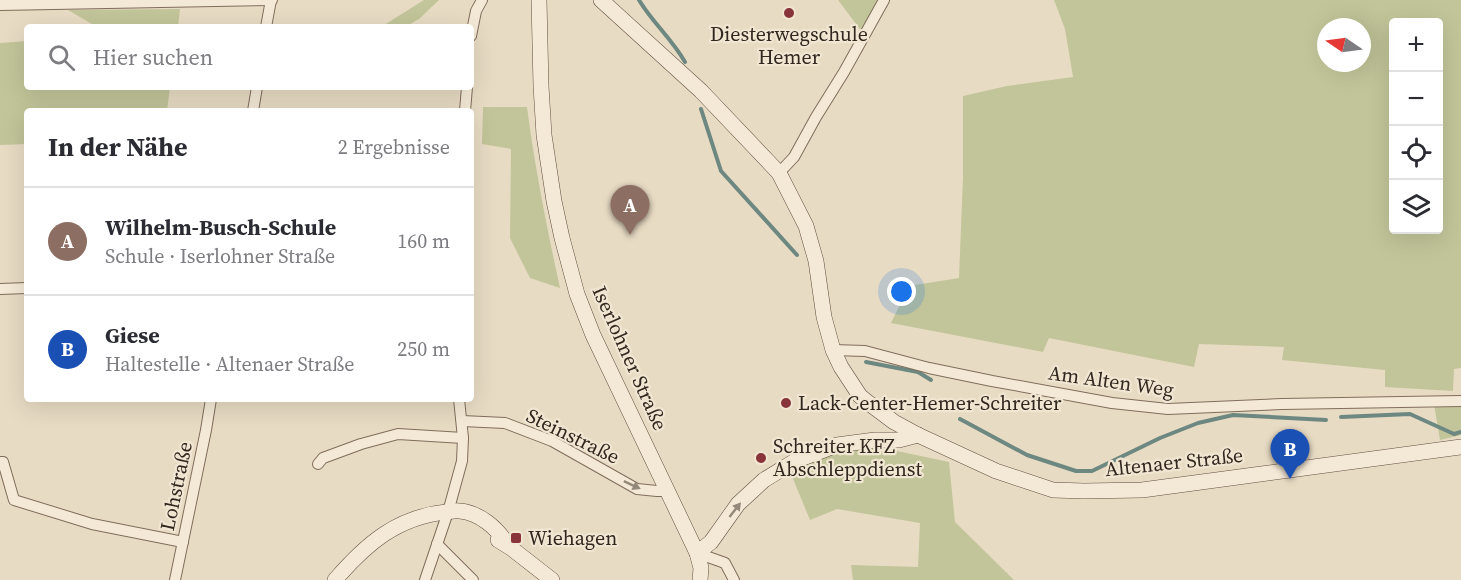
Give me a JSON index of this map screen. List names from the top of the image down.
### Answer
{
  "streets": {
    "main road": ["Iserlohner Straße", "Altenaer Straße"],
    "street": ["Am Alten Weg", "Steinstraße", "Lohstraße"]
  },
  "crossings": [
    ["Iserlohner Straße", "Steinstraße"],
    ["Am Alten Weg", "Altenaer Straße"]
  ],
  "one_way": ["Steinstraße"],
  "places": {
    "other": ["Diesterwegschule Hemer", "Lack-Center-Hemer-Schreiter", "Schreiter KFZ Abschleppdienst"],
    "transit": ["Wiehagen"]
  },
  "north": "left",
  "page": {
    "map_buttons": ["+", "−"],
    "search": "Hier suchen",
    "heading": ["In der Nähe", "2 Ergebnisse"],
    "pins": ["A", "B"],
    "list": [
      {
        "mark": "A",
        "name": "Wilhelm-Busch-Schule",
        "note": "Schule · Iserlohner Straße",
        "value": "160 m"
      },
      {
        "mark": "B",
        "name": "Giese",
        "note": "Haltestelle · Altenaer Straße",
        "value": "250 m"
      }
    ]
  }
}
